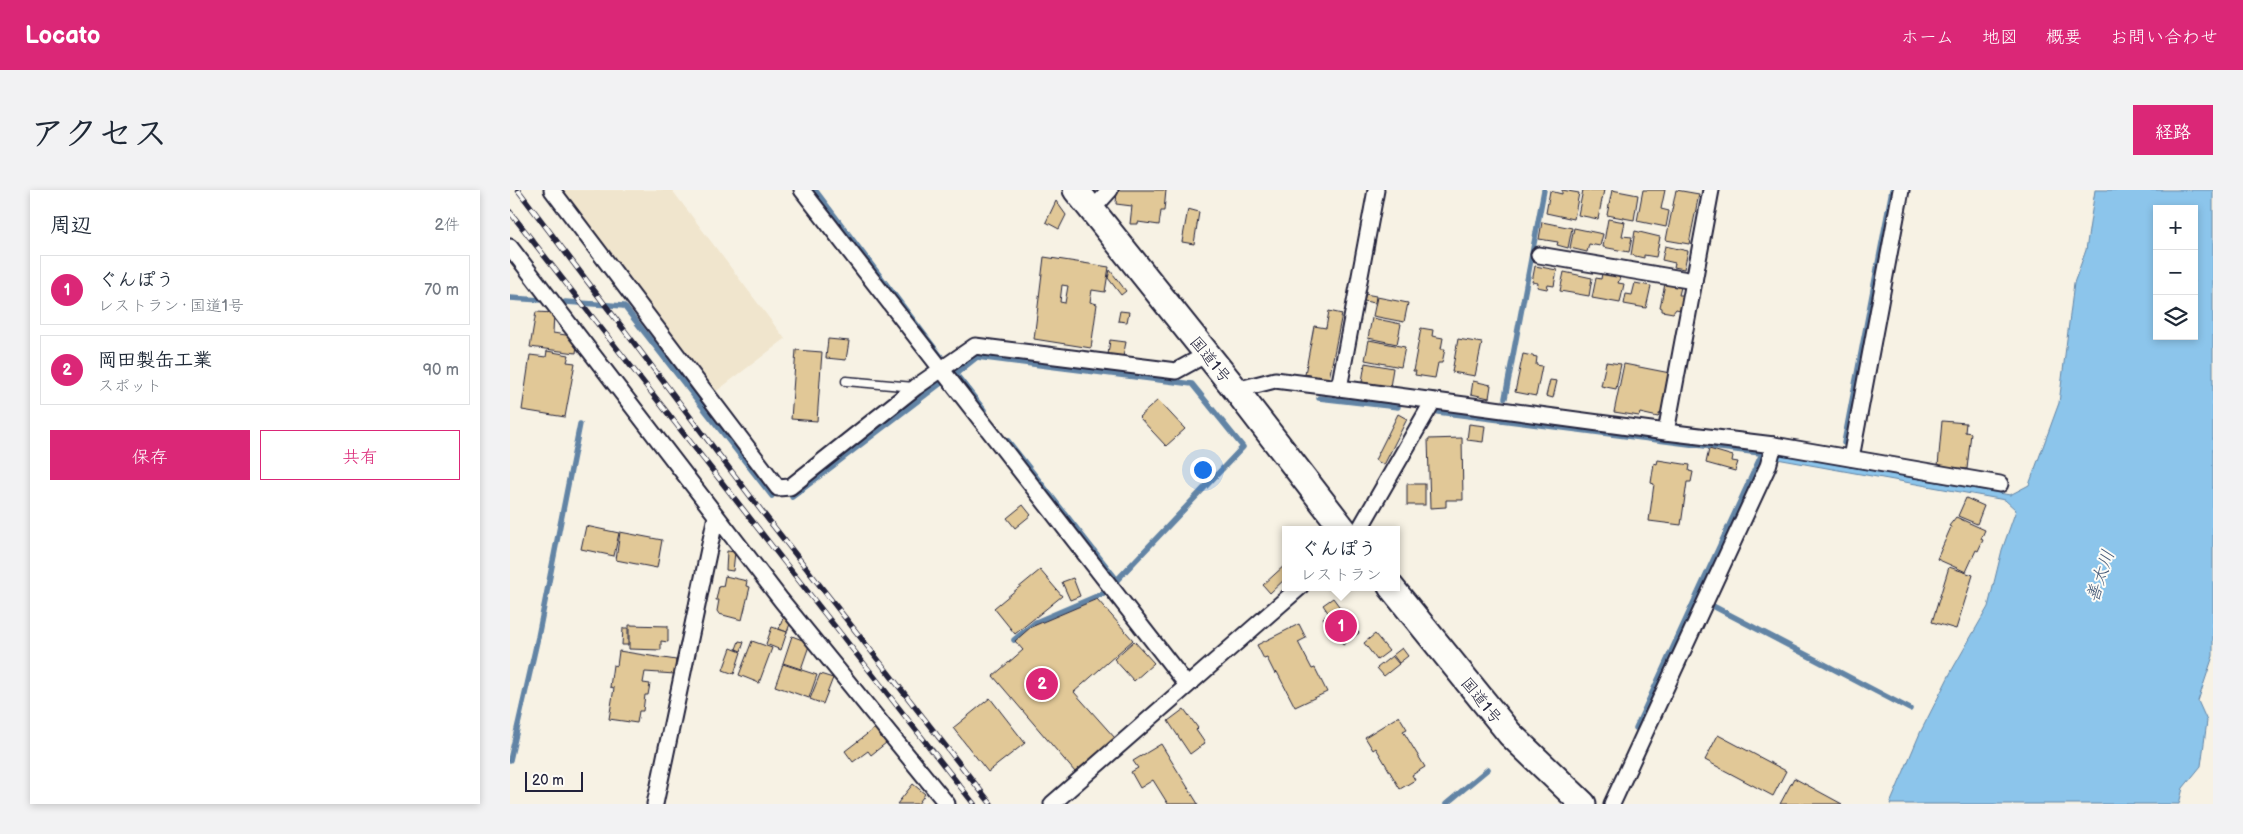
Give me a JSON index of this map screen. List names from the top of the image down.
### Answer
{
  "streets": {
    "highway": ["国道1号"]
  },
  "water": ["善太川"],
  "scale_bar": "20 m",
  "page": {
    "header": "Locato",
    "nav": [
      "ホーム",
      "地図",
      "概要",
      "お問い合わせ"
    ],
    "title": "アクセス",
    "buttons": [
      "経路",
      ["保存", "共有"]
    ],
    "heading": ["周辺", "2件"],
    "map_buttons": ["+", "−"],
    "list": [
      {
        "mark": "1",
        "name": "ぐんぽう",
        "note": "レストラン · 国道1号",
        "value": "70 m"
      },
      {
        "mark": "2",
        "name": "岡田製缶工業",
        "note": "スポット",
        "value": "90 m"
      }
    ],
    "popup": ["ぐんぽう", "レストラン"],
    "pins": ["1", "2"],
    "scale": "20 m"
  }
}
